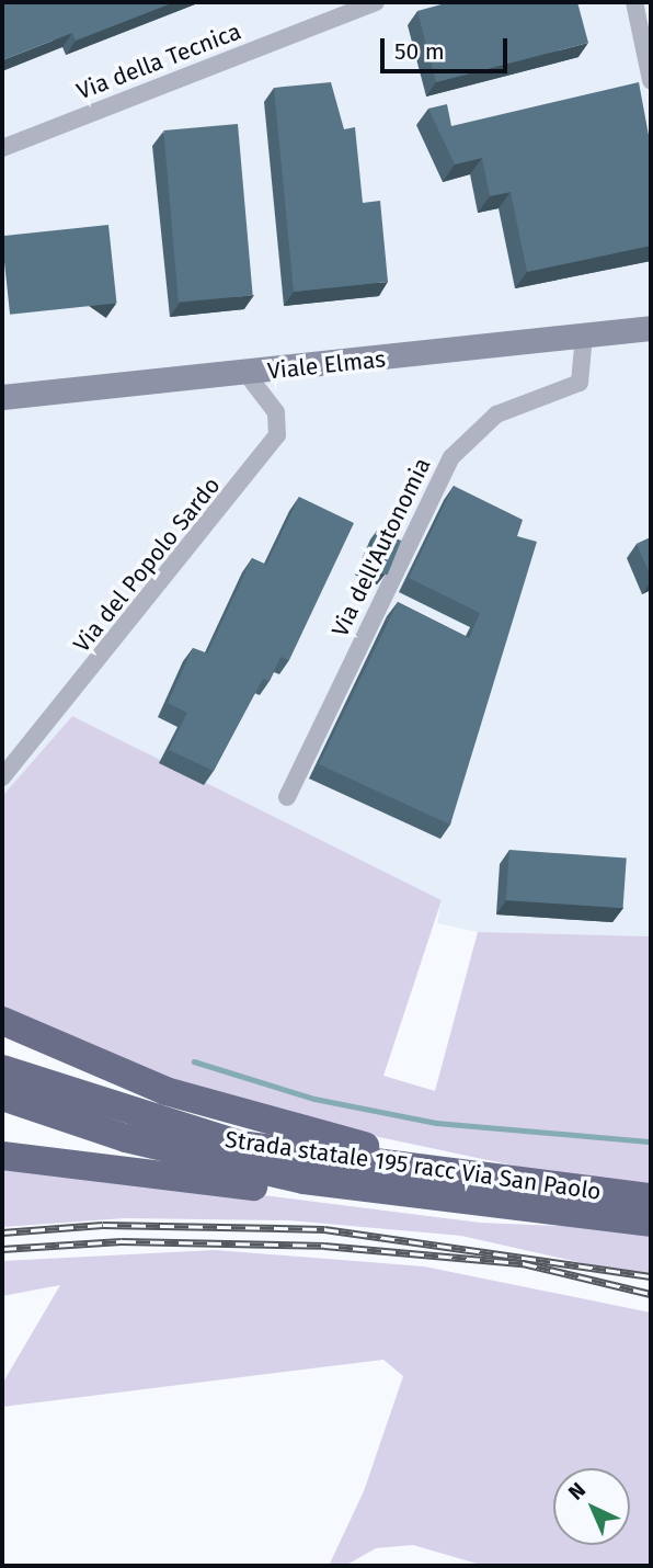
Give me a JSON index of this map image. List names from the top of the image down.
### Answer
{
  "streets": {
    "highway": ["Strada statale 195 racc Via San Paolo"],
    "main road": ["Viale Elmas"],
    "street": ["Via della Tecnica", "Via dell'Autonomia", "Via del Popolo Sardo"]
  },
  "crossings": [
    ["Viale Elmas", "Via dell'Autonomia"],
    ["Viale Elmas", "Via del Popolo Sardo"]
  ],
  "scale_bar": "50 m",
  "north": "top left"
}
